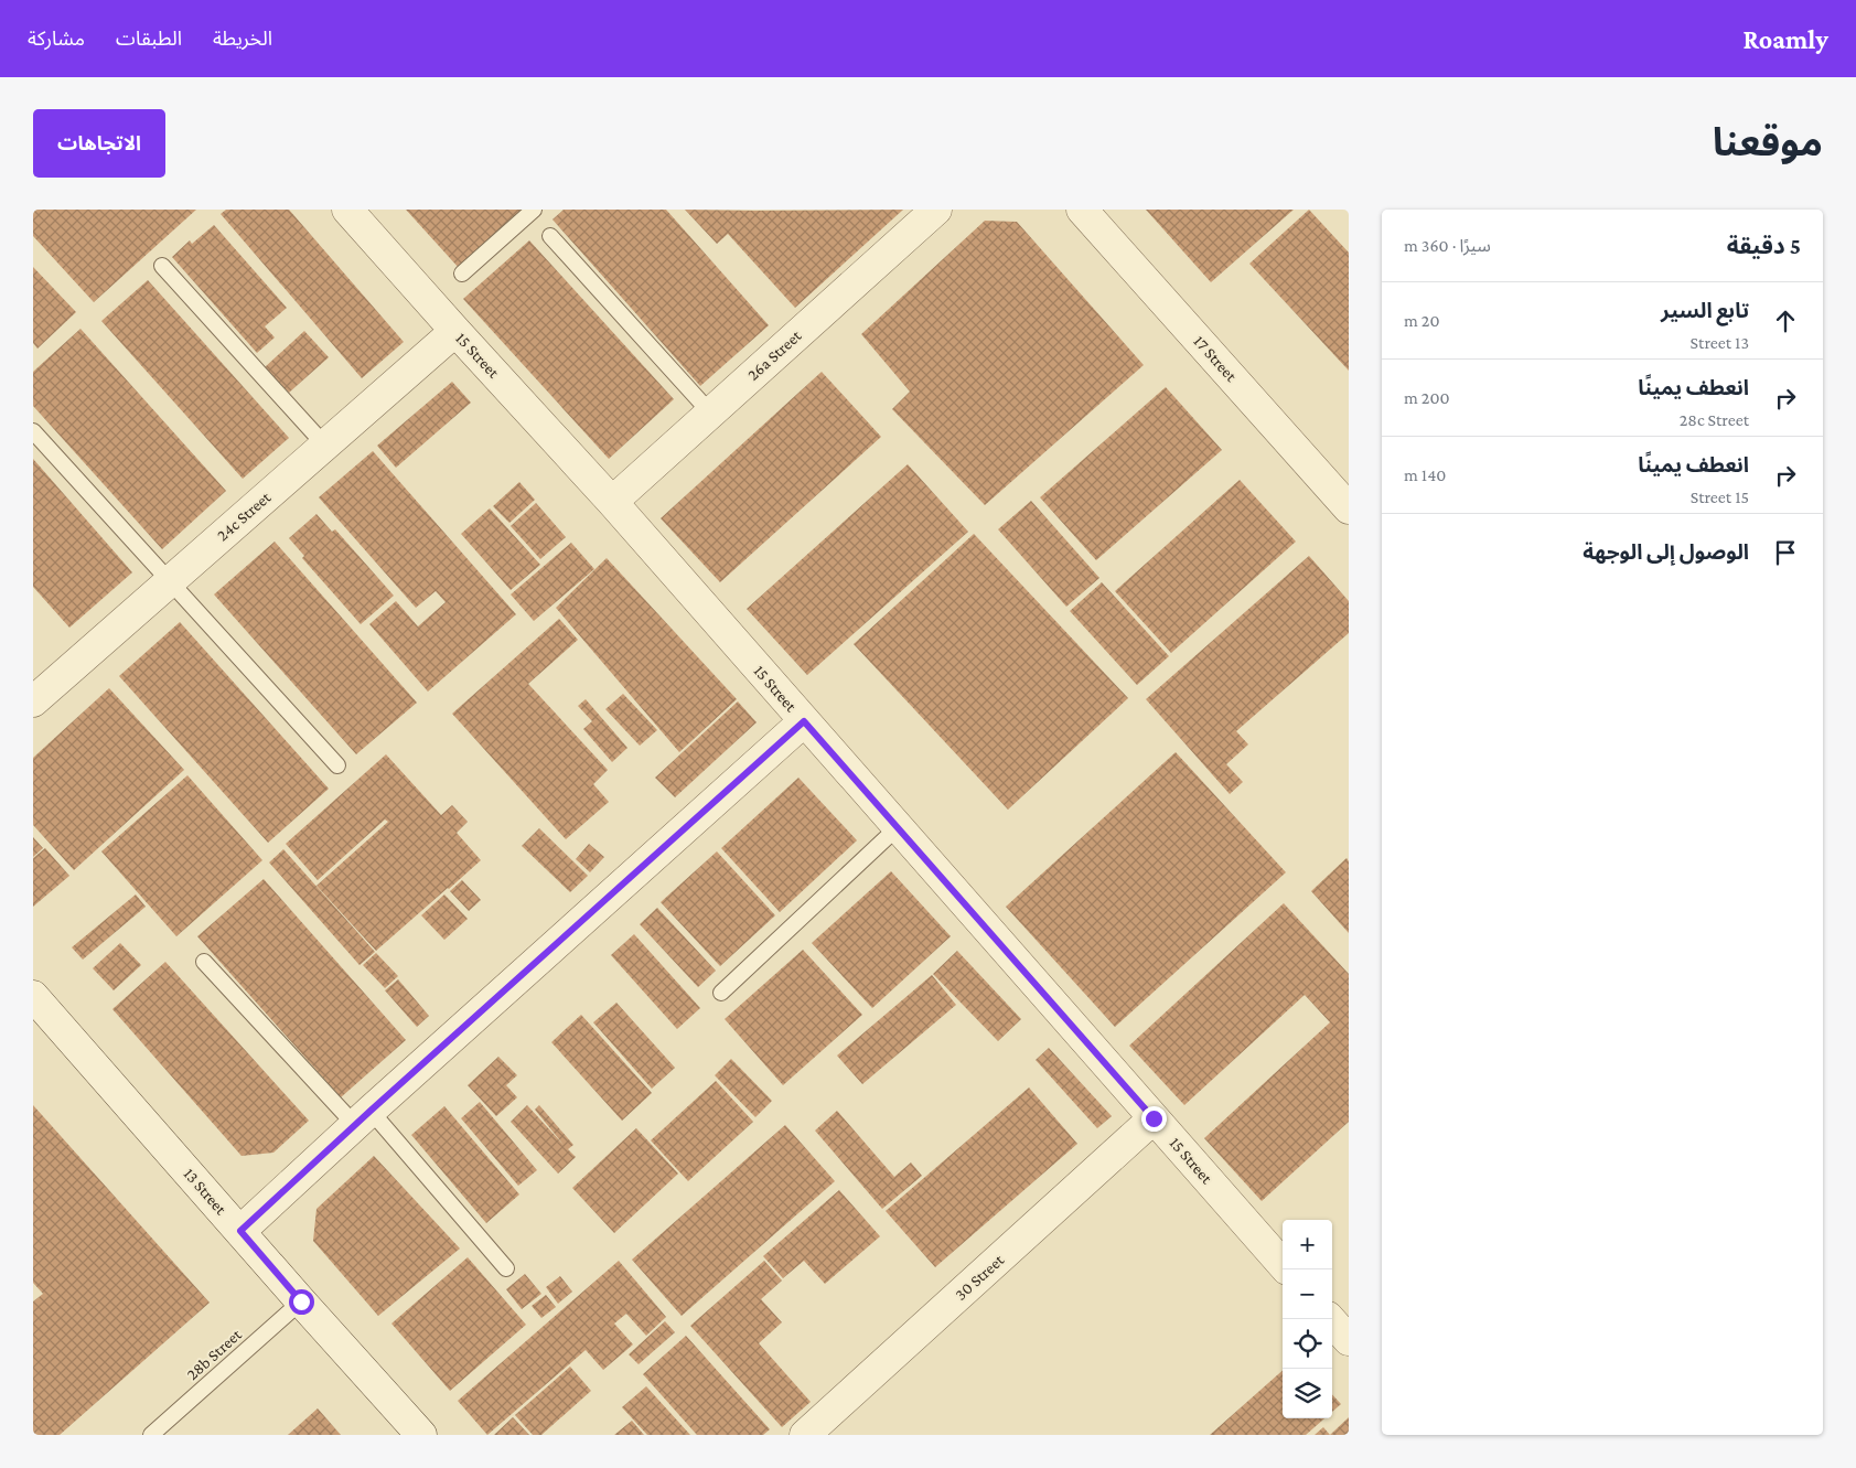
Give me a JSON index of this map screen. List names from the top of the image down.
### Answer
{
  "streets": {
    "street": [
      "15 Street",
      "26a Street",
      "17 Street",
      "24c Street",
      "13 Street",
      "30 Street"
    ],
    "lane": ["28b Street"]
  },
  "crossings": [
    ["15 Street", "26a Street"],
    ["15 Street", "24c Street"],
    ["15 Street", "30 Street"],
    ["13 Street", "28b Street"]
  ],
  "page": {
    "header": "Roamly",
    "nav": ["الخريطة", "الطبقات", "مشاركة"],
    "title": "موقعنا",
    "buttons": "الاتجاهات",
    "heading": ["5 دقيقة", "سيرًا · 360 m"],
    "list": [
      ["تابع السير", "13 Street", "20 m"],
      ["انعطف يمينًا", "28c Street", "200 m"],
      ["انعطف يمينًا", "15 Street", "140 m"],
      "الوصول إلى الوجهة"
    ],
    "map_buttons": ["+", "−"]
  }
}
